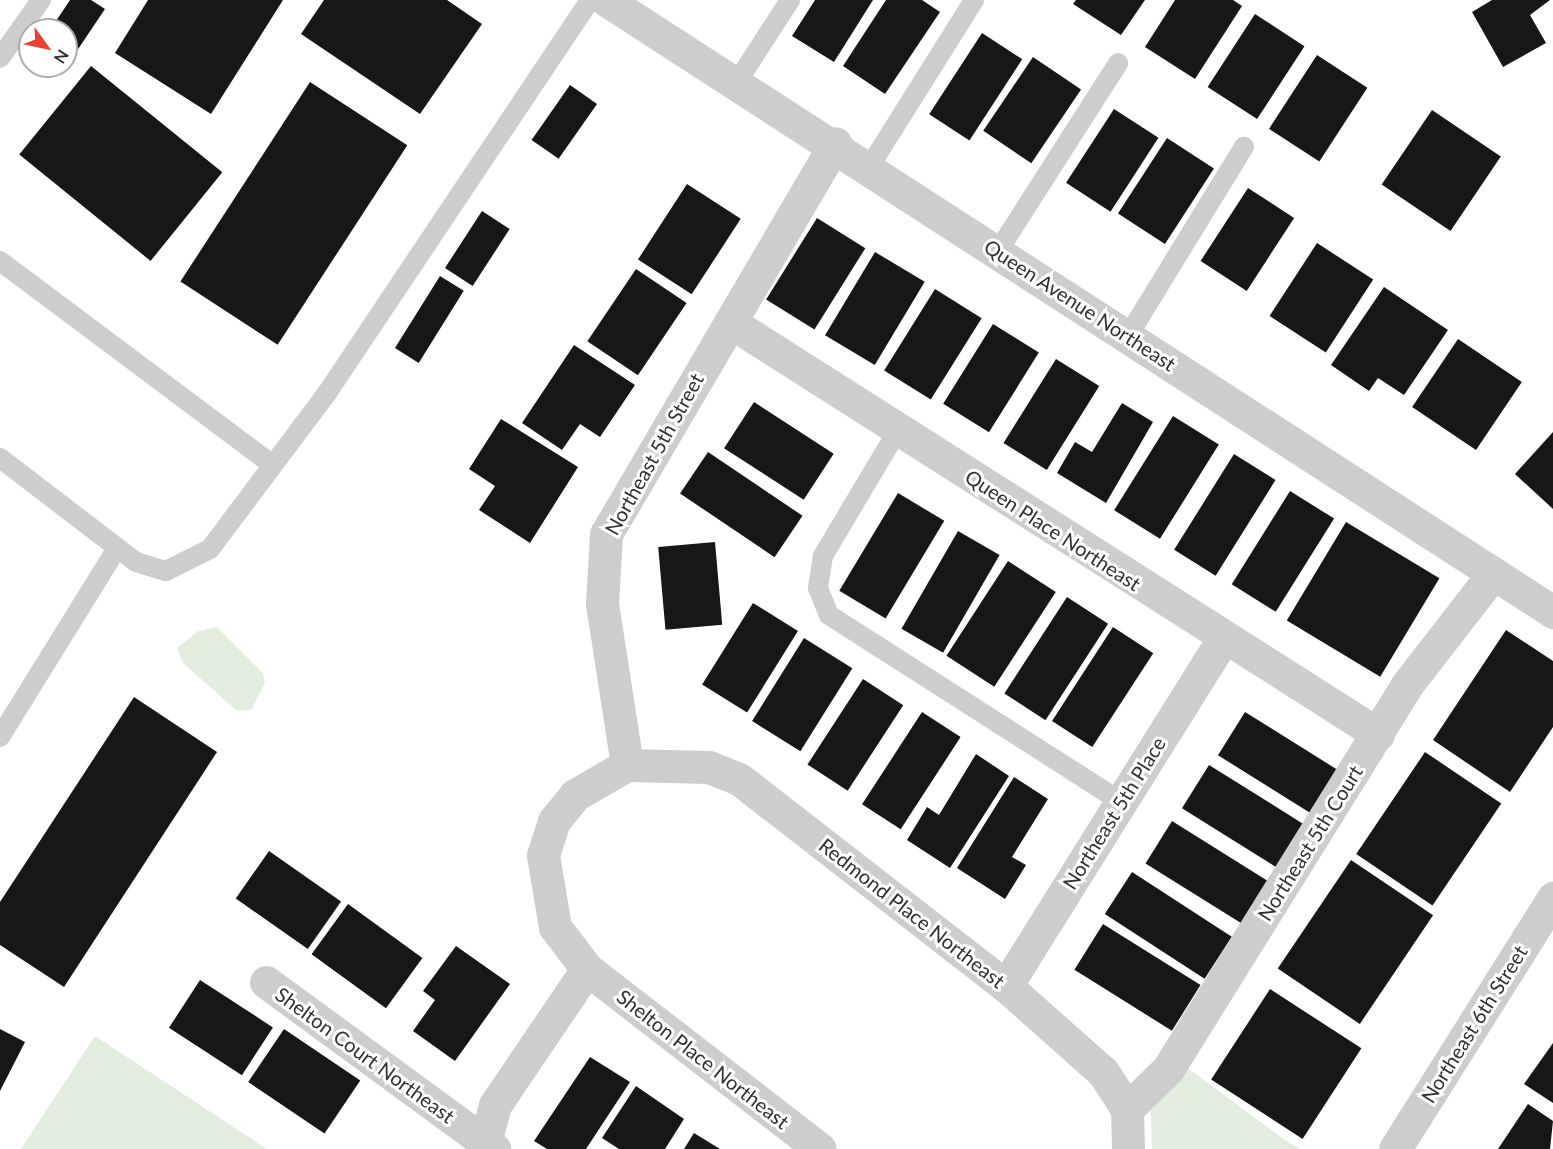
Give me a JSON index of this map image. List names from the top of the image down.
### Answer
{
  "streets": {
    "street": [
      "Queen Avenue Northeast",
      "Northeast 5th Street",
      "Queen Place Northeast",
      "Northeast 5th Place",
      "Northeast 5th Court",
      "Redmond Place Northeast",
      "Northeast 6th Street",
      "Shelton Court Northeast",
      "Shelton Place Northeast"
    ]
  },
  "crossings": [
    ["Queen Avenue Northeast", "Northeast 5th Street"],
    ["Queen Avenue Northeast", "Northeast 5th Court"],
    ["Northeast 5th Street", "Queen Place Northeast"],
    ["Northeast 5th Street", "Redmond Place Northeast"],
    ["Queen Place Northeast", "Northeast 5th Place"],
    ["Queen Place Northeast", "Northeast 5th Court"],
    ["Northeast 5th Place", "Redmond Place Northeast"],
    ["Northeast 5th Court", "Redmond Place Northeast"]
  ],
  "north": "bottom right"
}
